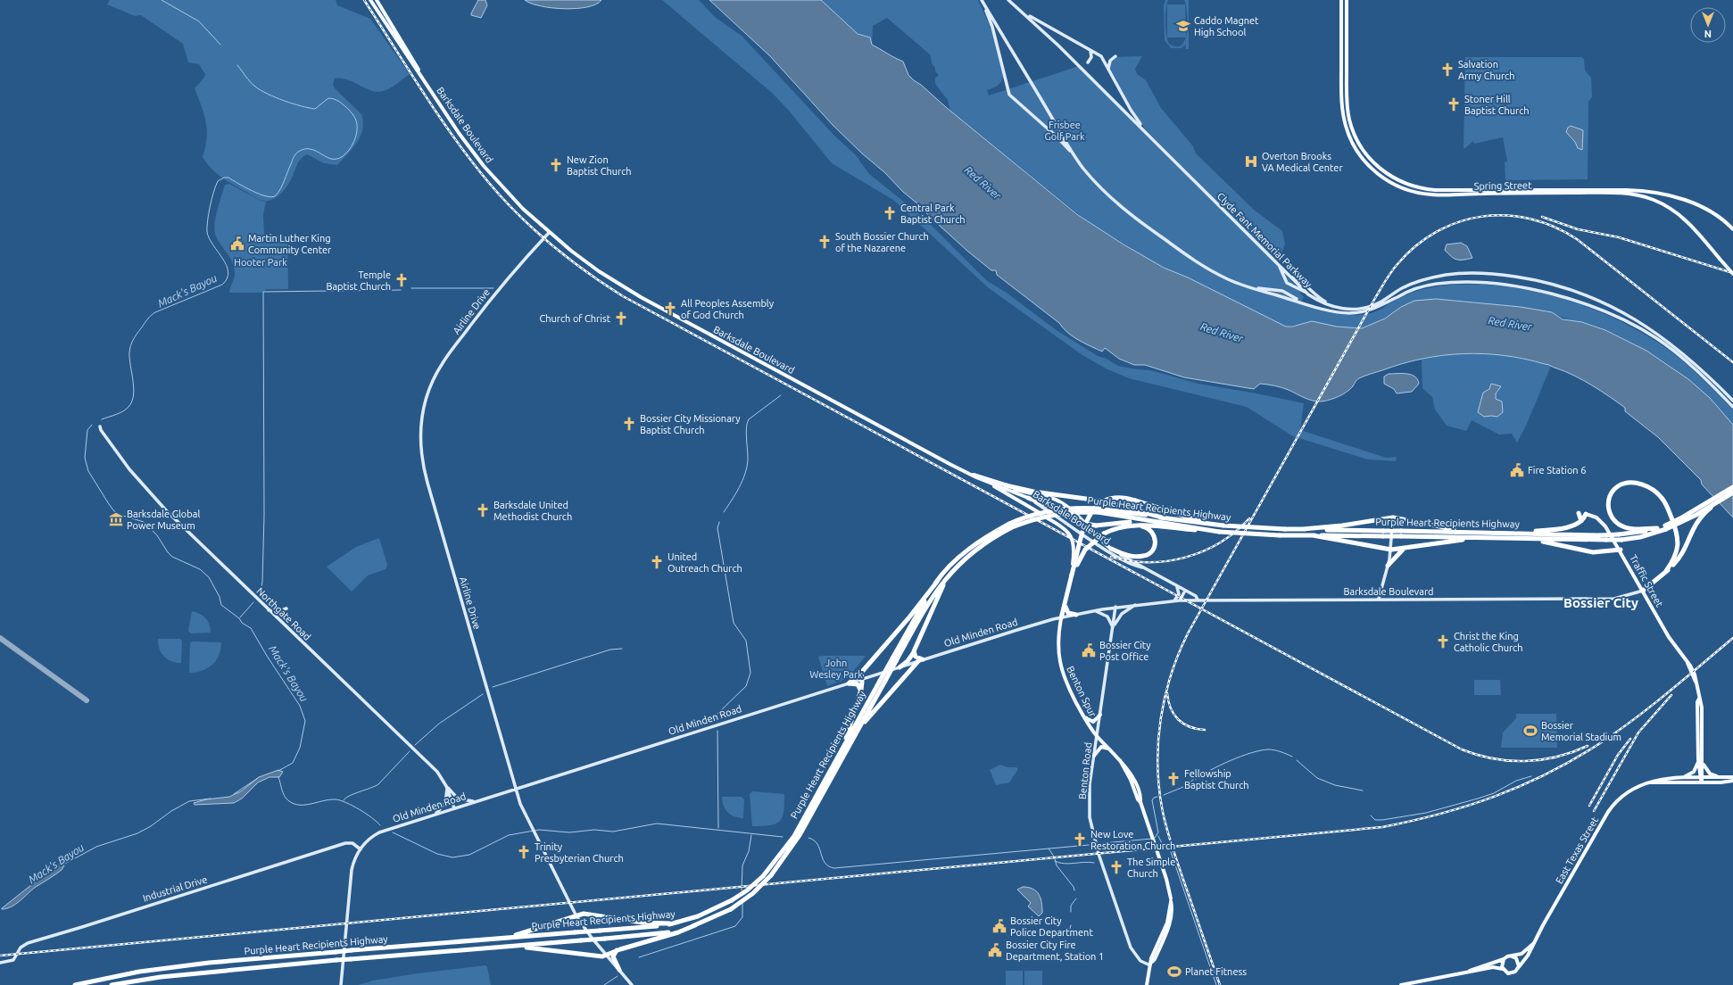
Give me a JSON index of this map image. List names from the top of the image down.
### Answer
{
  "streets": {
    "highway": ["Purple Heart Recipients Highway"],
    "main road": [
      "Barksdale Boulevard",
      "Spring Street",
      "Clyde Fant Memorial Parkway",
      "Airline Drive",
      "Traffic Street",
      "Northgate Road",
      "Old Minden Road",
      "Benton Spur",
      "Benton Road",
      "East Texas Street",
      "Industrial Drive"
    ]
  },
  "crossings": [
    ["Barksdale Boulevard", "Airline Drive"],
    ["Barksdale Boulevard", "Traffic Street"],
    ["Barksdale Boulevard", "Old Minden Road"],
    ["Airline Drive", "Old Minden Road"],
    ["Traffic Street", "East Texas Street"],
    ["Northgate Road", "Old Minden Road"],
    ["Old Minden Road", "Benton Spur"],
    ["Old Minden Road", "Benton Road"],
    ["Old Minden Road", "Industrial Drive"],
    ["Benton Spur", "Benton Road"]
  ],
  "districts": ["Bossier City"],
  "water": ["Red River", "Mack's Bayou"],
  "parks": ["Frisbee Golf Park", "Hooter Park", "John Wesley Park"],
  "places": {
    "school or university": ["Caddo Magnet High School"],
    "church": [
      "Salvation Army Church",
      "Stoner Hill Baptist Church",
      "New Zion Baptist Church",
      "Central Park Baptist Church",
      "South Bossier Church of the Nazarene",
      "Temple Baptist Church",
      "All Peoples Assembly of God Church",
      "Church of Christ",
      "Bossier City Missionary Baptist Church",
      "Barksdale United Methodist Church",
      "United Outreach Church",
      "Christ the King Catholic Church",
      "Fellowship Baptist Church",
      "New Love Restoration Church",
      "Trinity Presbyterian Church",
      "The Simple Church"
    ],
    "hospital": ["Overton Brooks VA Medical Center"],
    "public building": [
      "Martin Luther King Community Center",
      "Fire Station 6",
      "Bossier City Post Office",
      "Bossier City Police Department",
      "Bossier City Fire Department, Station 1"
    ],
    "museum": ["Barksdale Global Power Museum"],
    "sports": ["Bossier Memorial Stadium", "Planet Fitness"]
  },
  "north": "bottom"
}
